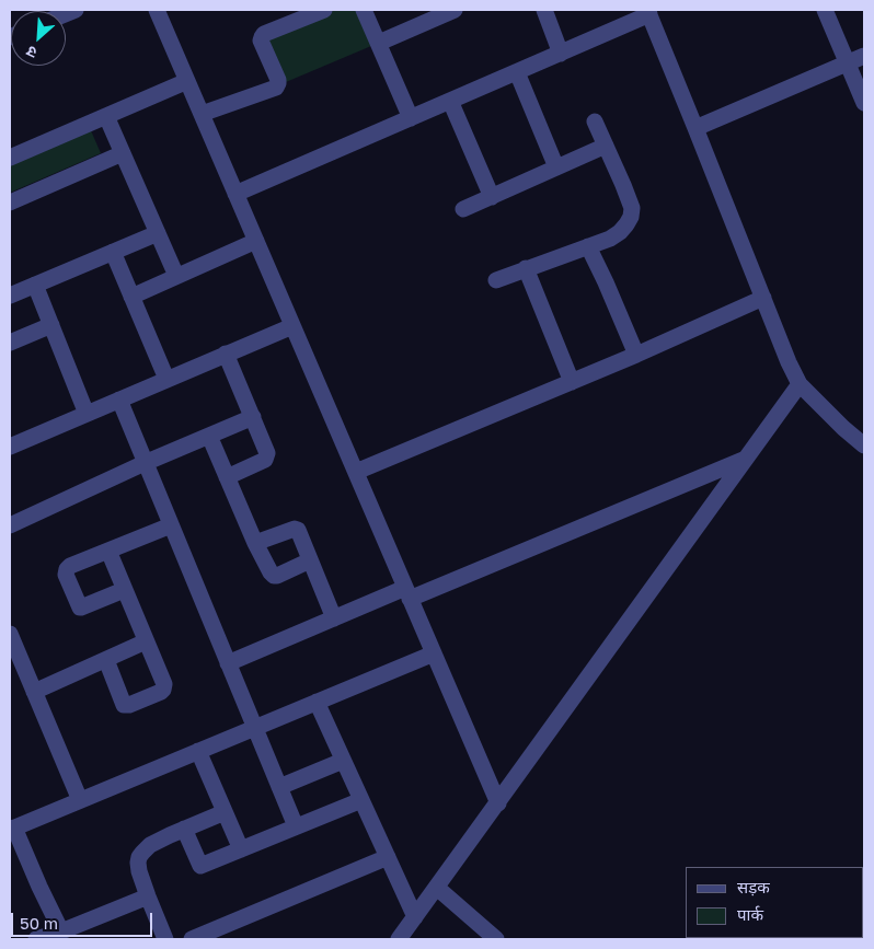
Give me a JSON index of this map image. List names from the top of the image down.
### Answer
{
  "legend": ["सड़क", "पार्क"],
  "scale_bar": "50 m",
  "north": "bottom left"
}
